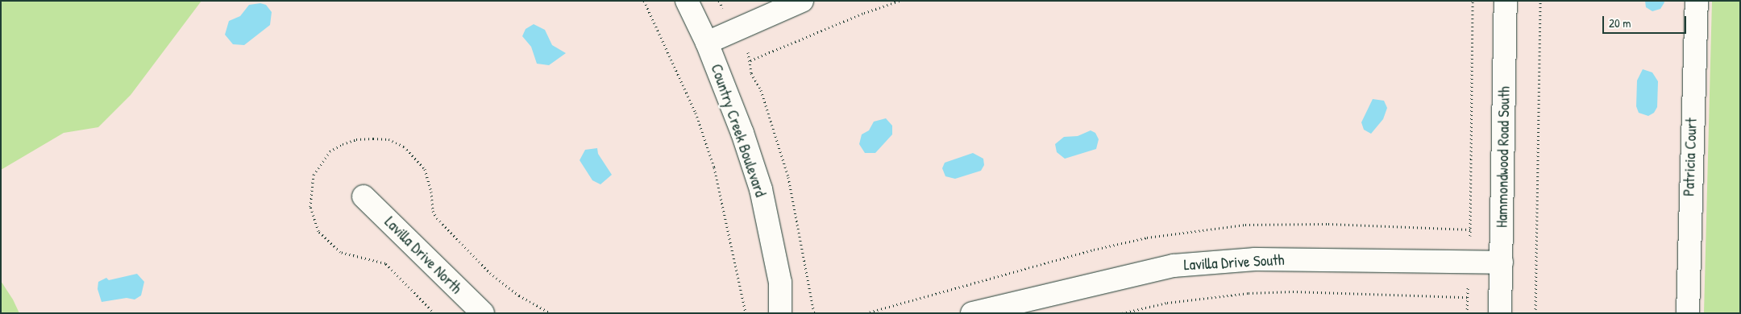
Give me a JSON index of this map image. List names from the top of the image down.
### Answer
{
  "streets": {
    "street": [
      "Country Creek Boulevard",
      "Hammondwood Road South",
      "Patricia Court",
      "Lavilla Drive North",
      "Lavilla Drive South"
    ]
  },
  "crossings": [
    ["Hammondwood Road South", "Lavilla Drive South"]
  ],
  "scale_bar": "20 m"
}
